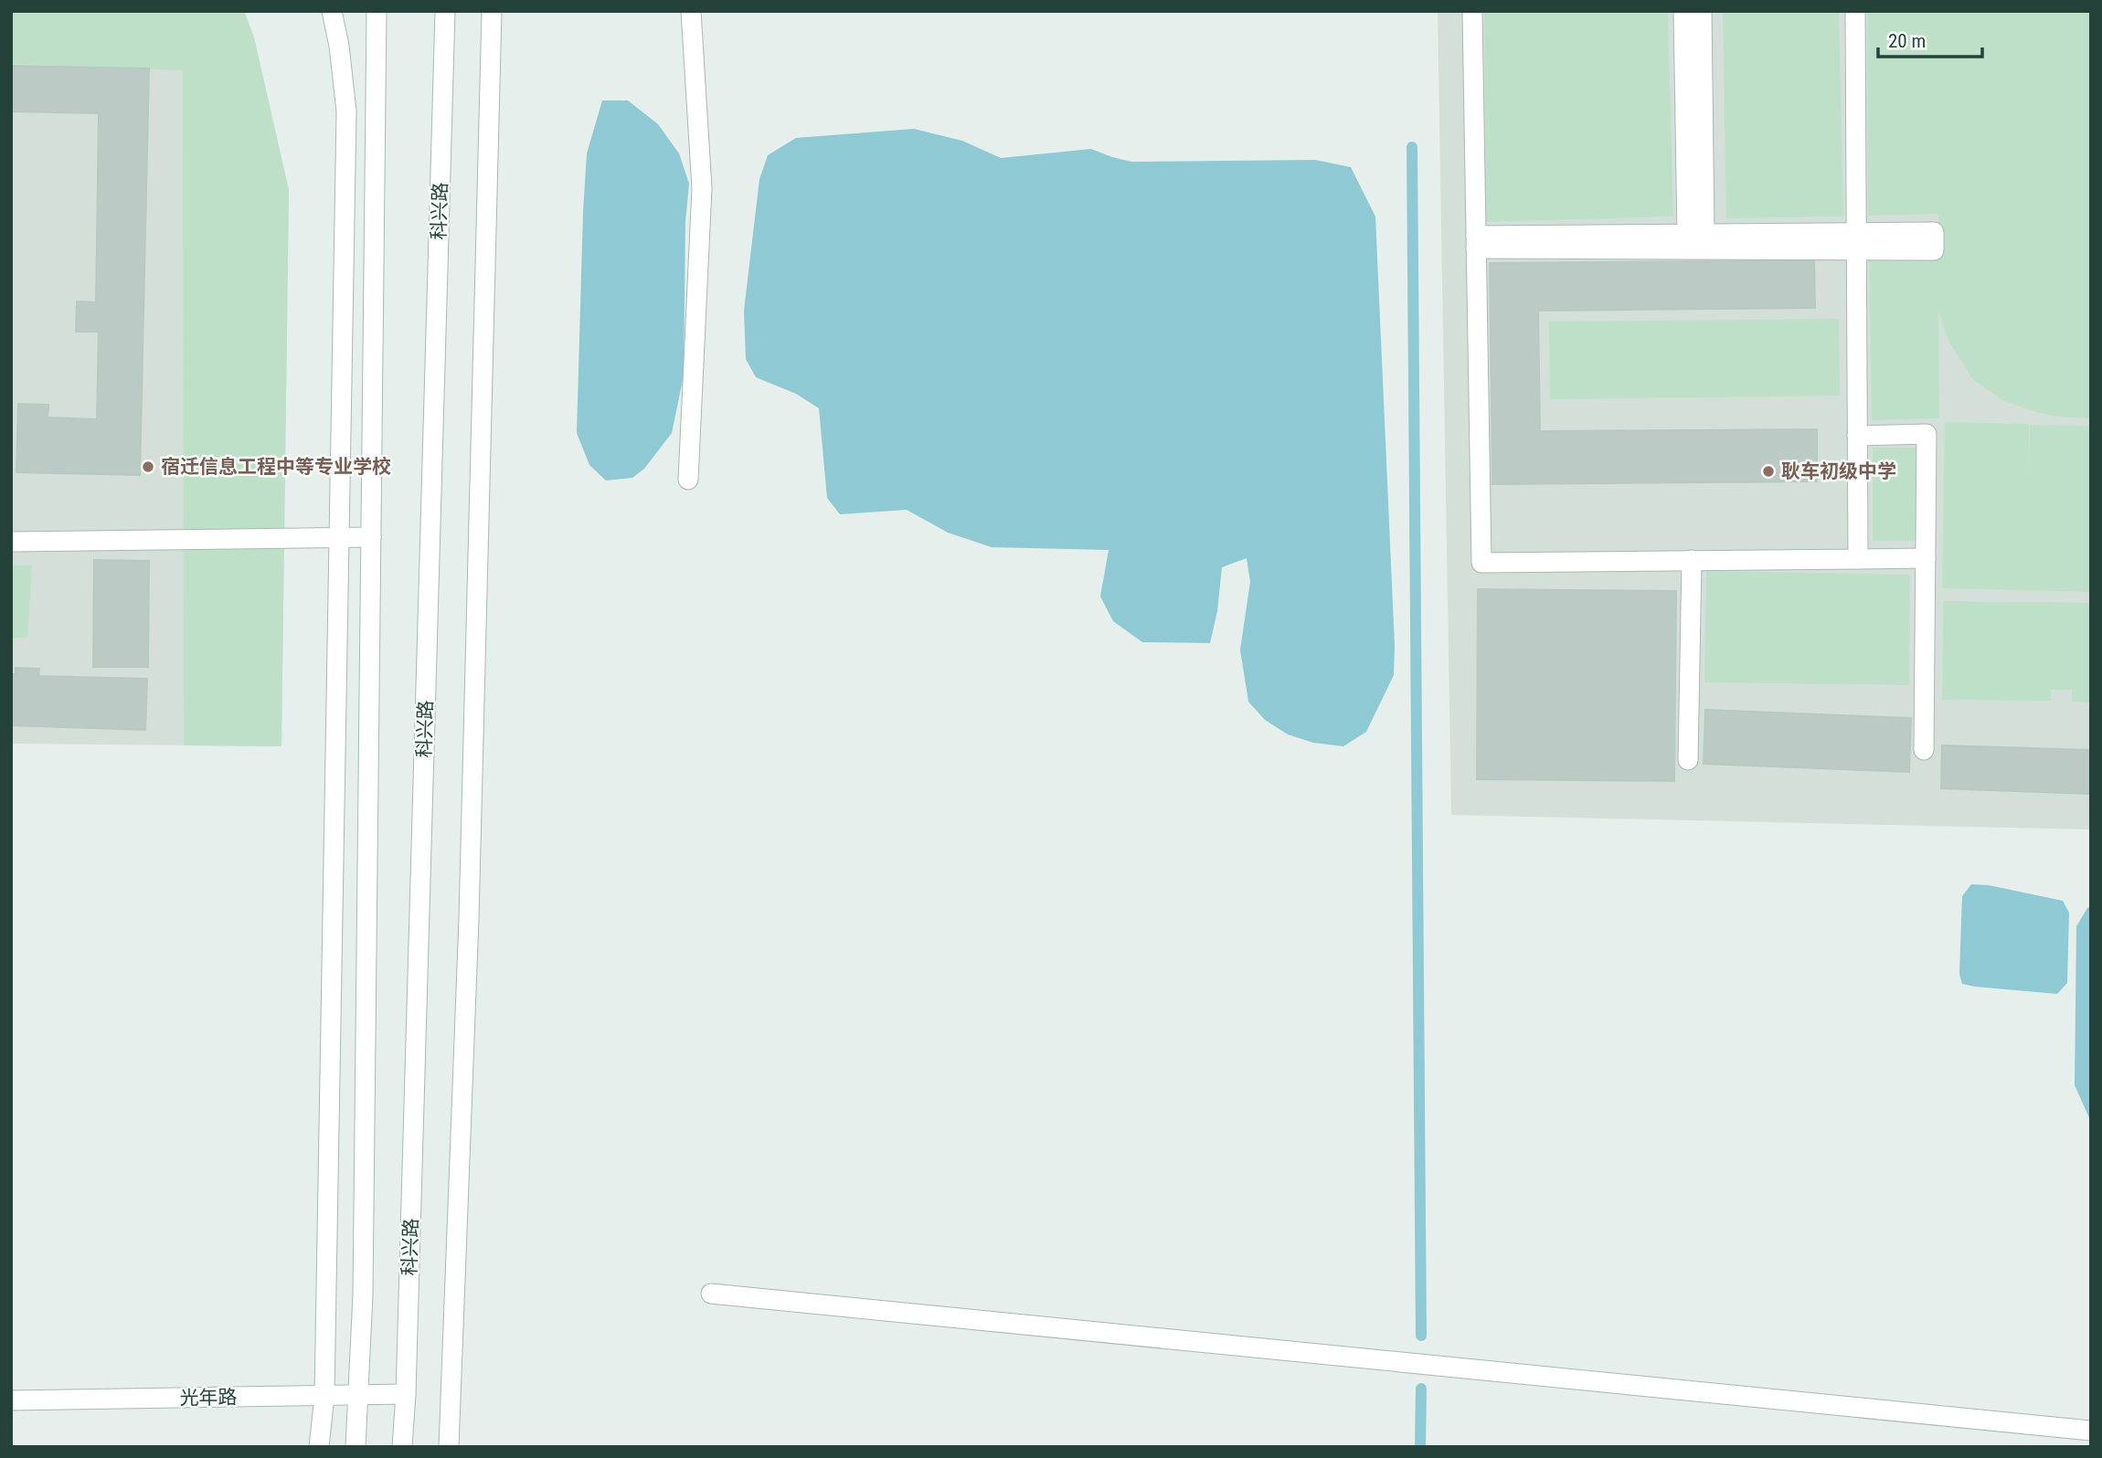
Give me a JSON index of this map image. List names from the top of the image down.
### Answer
{
  "streets": {
    "main road": ["科兴路", "光年路"]
  },
  "crossings": [
    ["科兴路", "光年路"]
  ],
  "places": ["宿迁信息工程中等专业学校", "耿车初级中学"],
  "scale_bar": "20 m"
}
